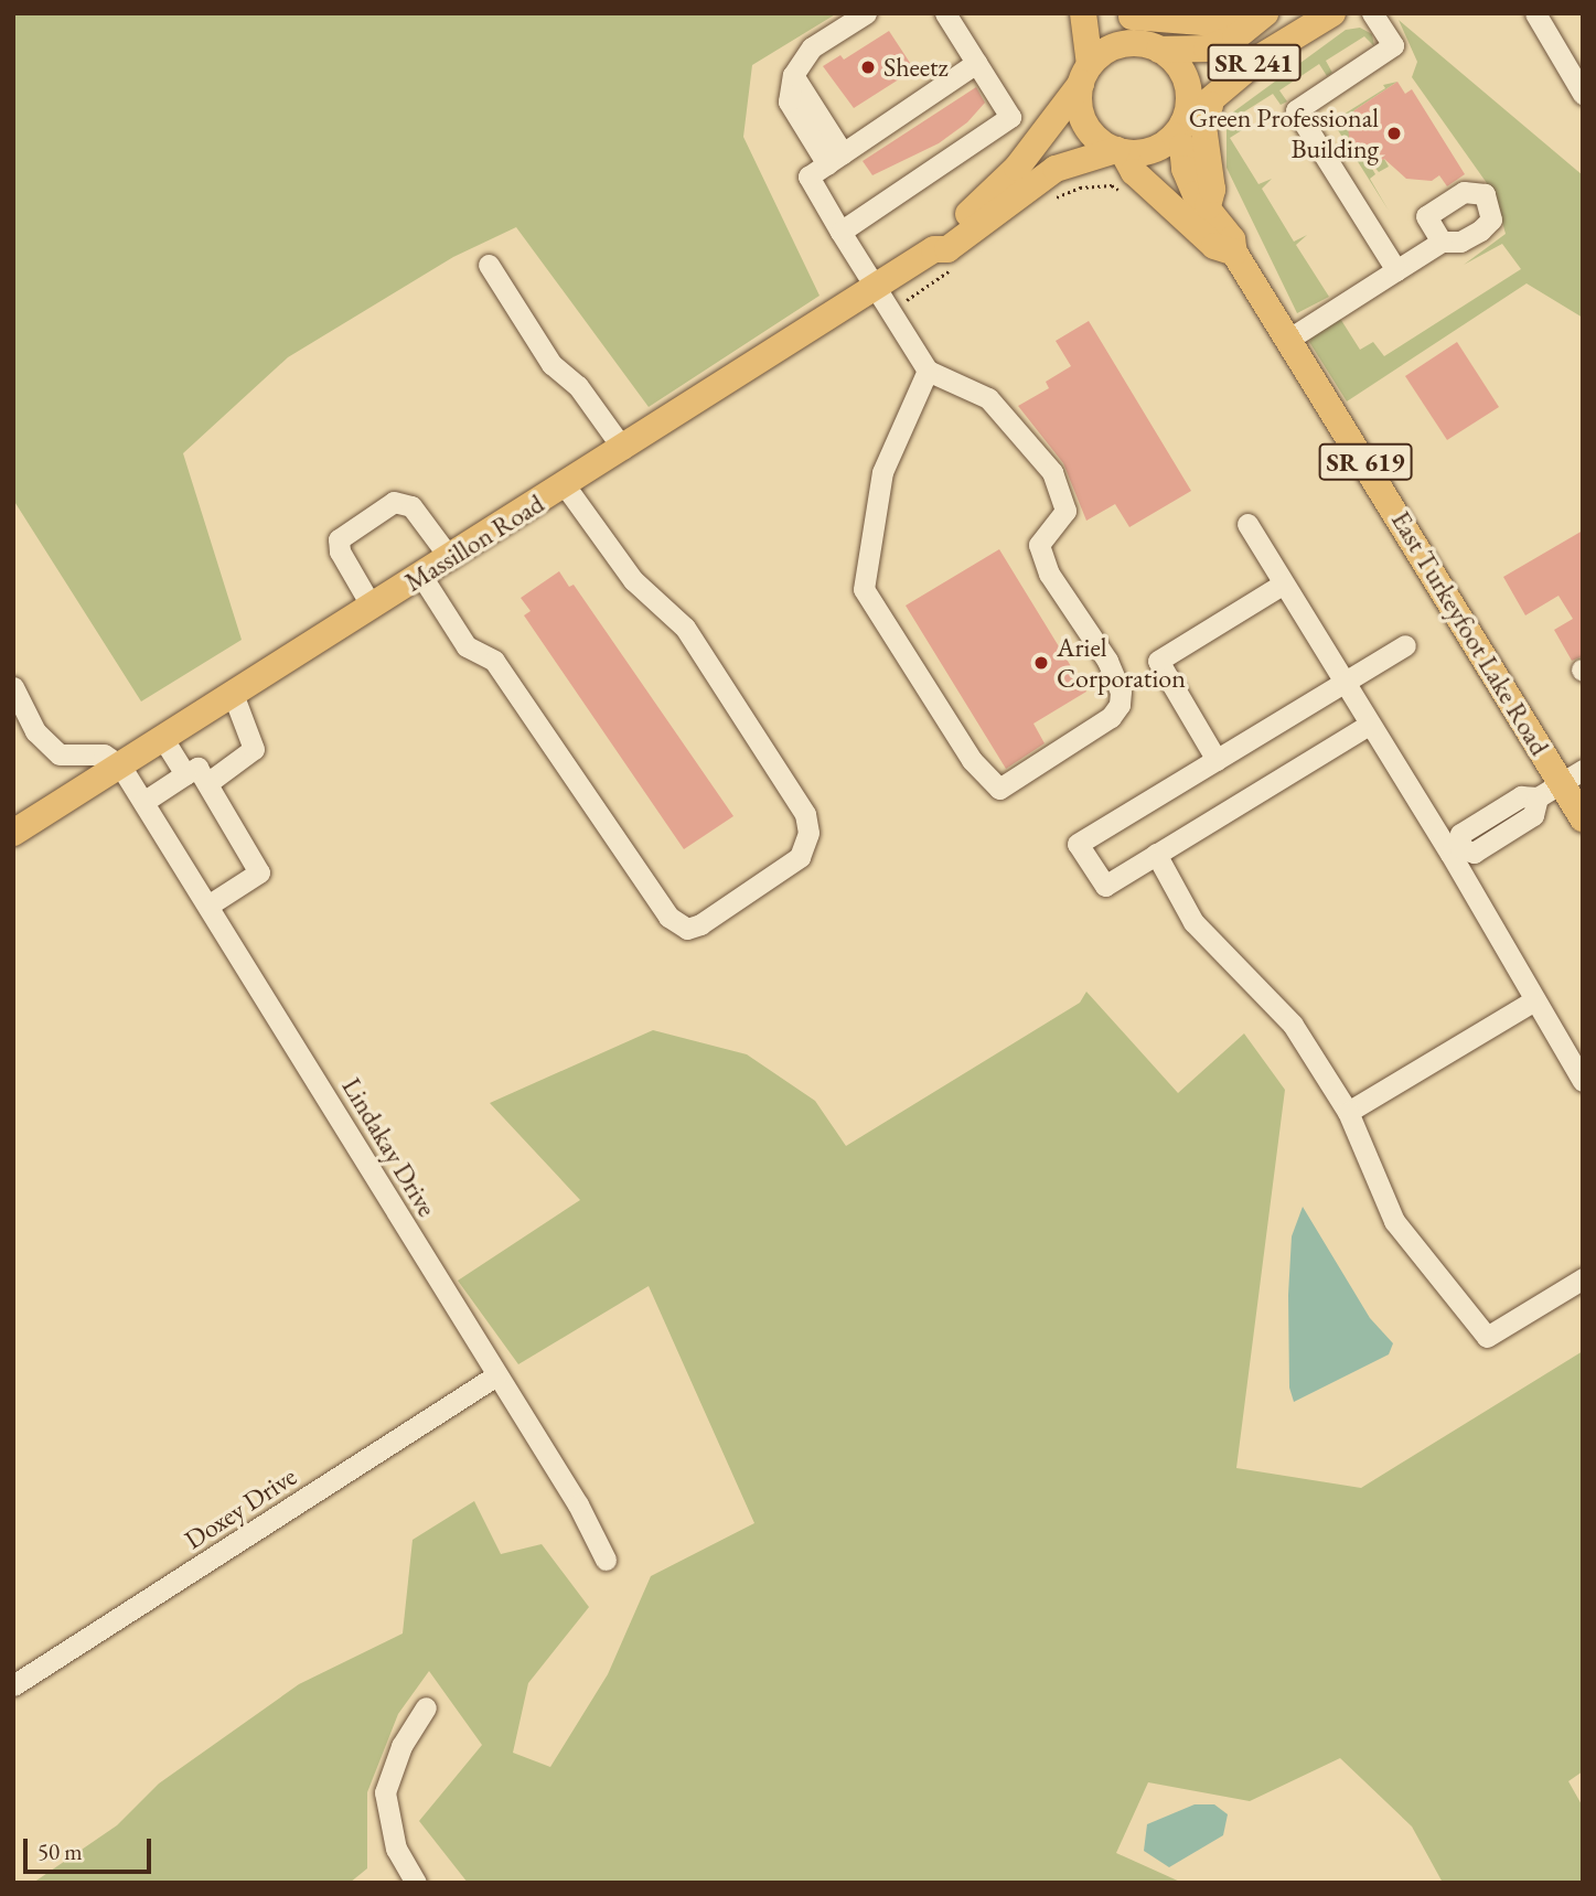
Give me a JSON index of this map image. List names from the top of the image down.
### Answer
{
  "streets": {
    "main road": [
      "SR 241",
      "SR 619",
      "Massillon Road",
      "East Turkeyfoot Lake Road"
    ],
    "street": ["Lindakay Drive", "Doxey Drive"]
  },
  "crossings": [
    ["SR 241", "Massillon Road"],
    ["SR 241", "East Turkeyfoot Lake Road"],
    ["Massillon Road", "East Turkeyfoot Lake Road"],
    ["Massillon Road", "Lindakay Drive"],
    ["Lindakay Drive", "Doxey Drive"]
  ],
  "places": ["Sheetz", "Green Professional Building", "Ariel Corporation"],
  "scale_bar": "50 m"
}
